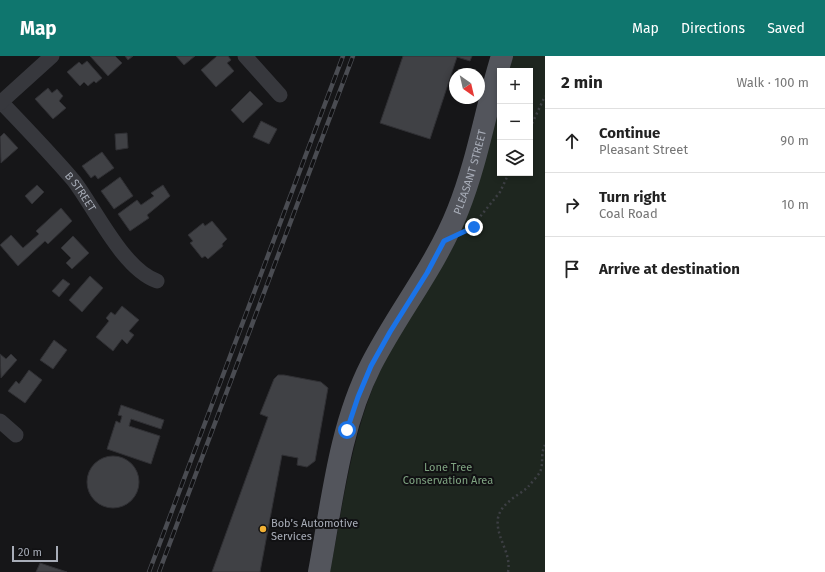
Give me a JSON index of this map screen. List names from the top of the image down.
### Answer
{
  "streets": {
    "main road": ["PLEASANT STREET"],
    "street": ["B STREET"]
  },
  "parks": ["Lone Tree Conservation Area"],
  "places": ["Bob’s Automotive Services"],
  "scale_bar": "20 m",
  "north": "bottom right",
  "page": {
    "header": "Map",
    "nav": ["Map", "Directions", "Saved"],
    "heading": ["2 min", "Walk · 100 m"],
    "map_buttons": ["+", "−"],
    "list": [
      ["Continue", "Pleasant Street", "90 m"],
      ["Turn right", "Coal Road", "10 m"],
      "Arrive at destination"
    ],
    "scale": "20 m"
  }
}
